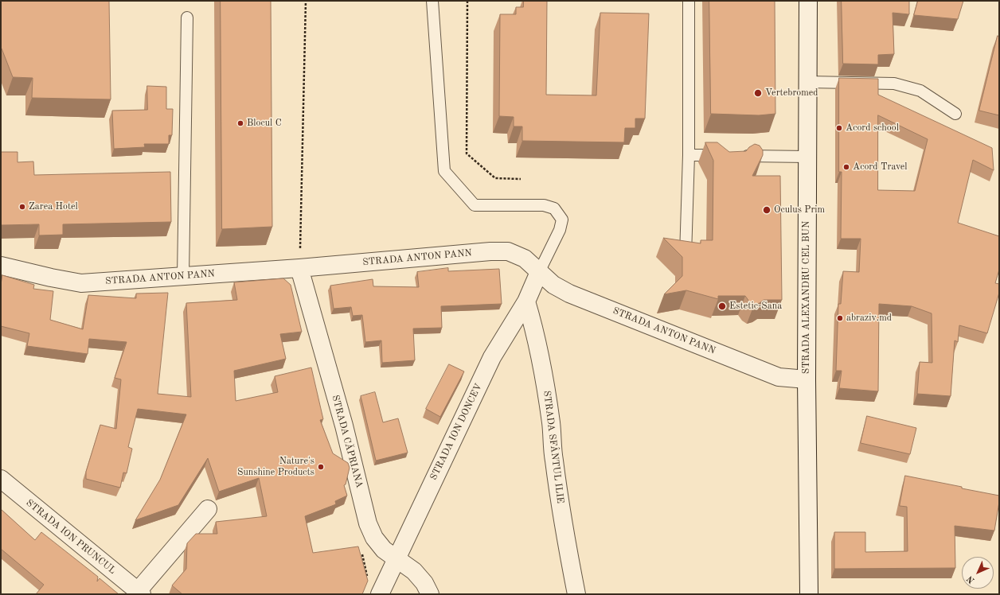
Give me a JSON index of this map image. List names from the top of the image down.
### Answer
{
  "streets": {
    "street": [
      "STRADA ANTON PANN",
      "STRADA ALEXANDRU CEL BUN",
      "STRADA ION DONCEV",
      "STRADA CĂPRIANA",
      "STRADA SFÂNTUL ILIE",
      "STRADA ION PRUNCUL"
    ]
  },
  "crossings": [
    ["STRADA ANTON PANN", "STRADA ALEXANDRU CEL BUN"],
    ["STRADA ANTON PANN", "STRADA ION DONCEV"],
    ["STRADA ANTON PANN", "STRADA CĂPRIANA"],
    ["STRADA ION DONCEV", "STRADA CĂPRIANA"],
    ["STRADA ION DONCEV", "STRADA SFÂNTUL ILIE"]
  ],
  "places": [
    "Vertebromed",
    "Blocul C",
    "Acord school",
    "Acord Travel",
    "Zarea Hotel",
    "Oculus Prim",
    "Estetic-Sana",
    "abraziv.md",
    "Nature's Sunshine Products"
  ],
  "north": "bottom left"
}
